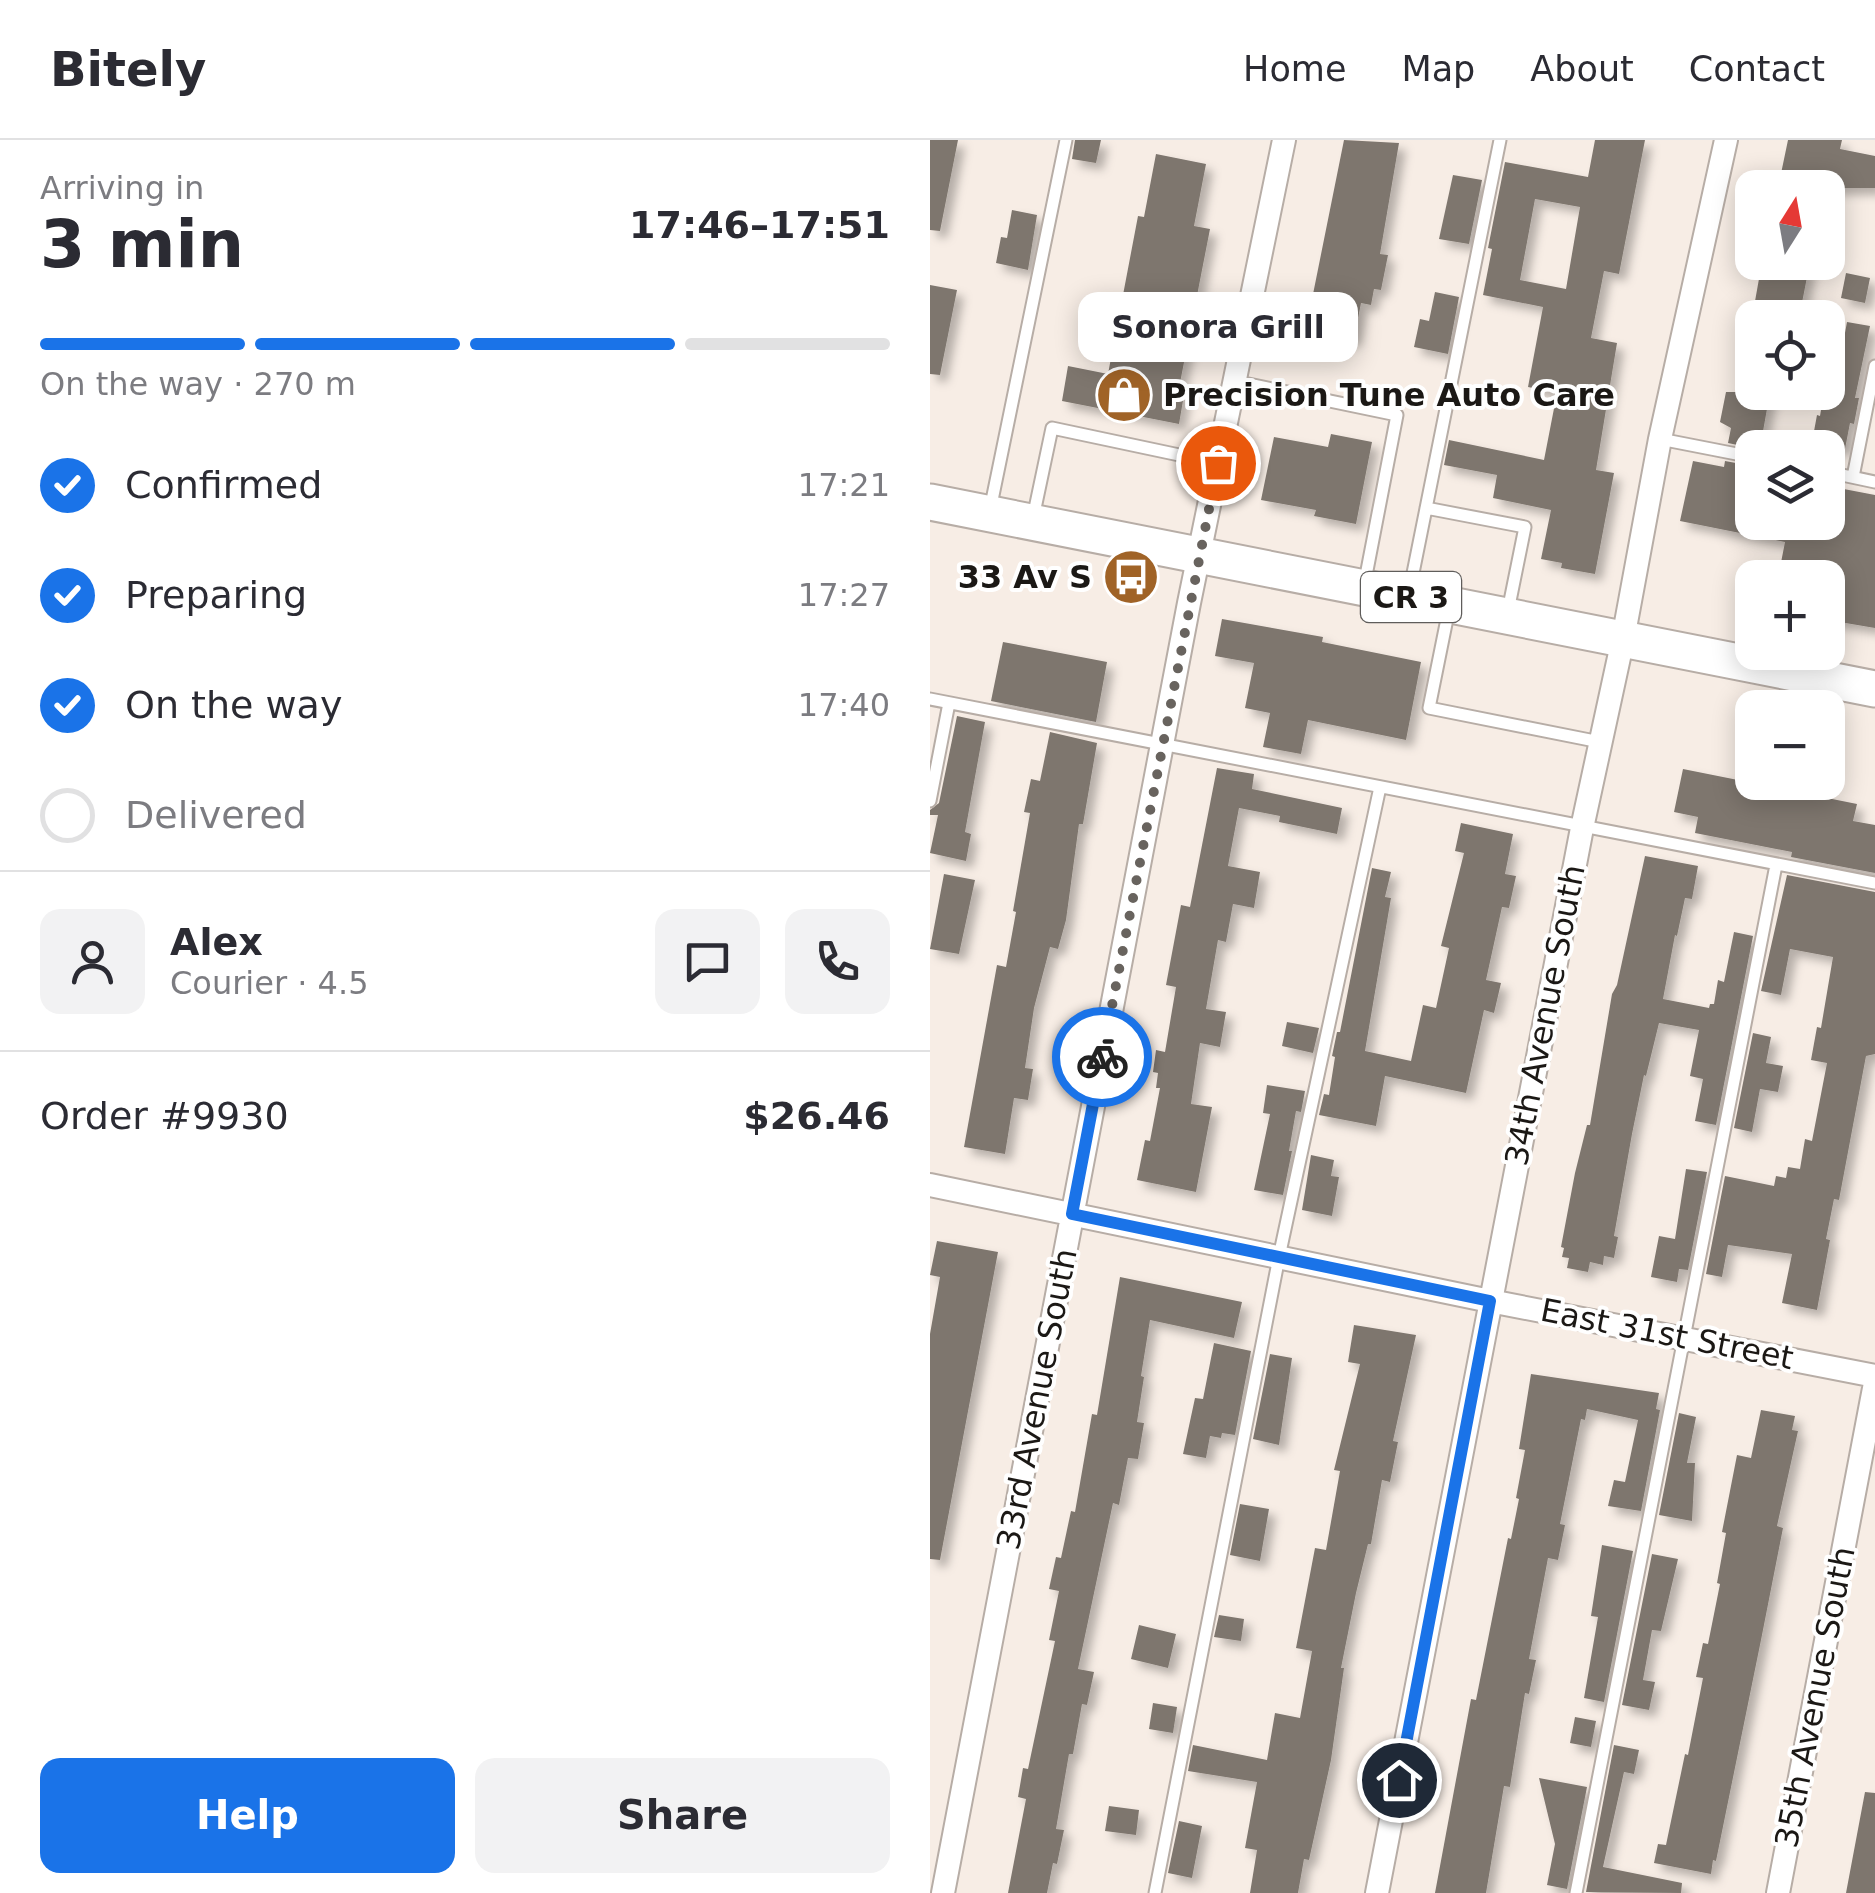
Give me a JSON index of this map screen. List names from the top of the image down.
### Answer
{
  "streets": {
    "main road": ["CR 3"],
    "street": [
      "34th Avenue South",
      "East 31st Street",
      "33rd Avenue South",
      "35th Avenue South"
    ]
  },
  "crossings": [
    ["CR 3", "34th Avenue South"],
    ["CR 3", "33rd Avenue South"],
    ["34th Avenue South", "East 31st Street"],
    ["East 31st Street", "33rd Avenue South"],
    ["East 31st Street", "35th Avenue South"]
  ],
  "places": {
    "shop": ["Precision Tune Auto Care"],
    "other": ["Sonora Grill"],
    "bus stop": ["33 Av S"]
  },
  "north": "top",
  "page": {
    "header": "Bitely",
    "nav": [
      "Home",
      "Map",
      "About",
      "Contact"
    ],
    "heading": ["3 min", "Arriving in", "17:46–17:51"],
    "panel": [
      "Alex",
      "Courier · 4.5",
      "Order #9930",
      "$26.46"
    ],
    "map_buttons": ["+", "−"],
    "bubble": "Sonora Grill",
    "bar": "On the way · 270 m",
    "list": [
      ["Confirmed", "17:21"],
      ["Preparing", "17:27"],
      ["On the way", "17:40"],
      "Delivered"
    ],
    "buttons": ["Help", "Share"]
  }
}
